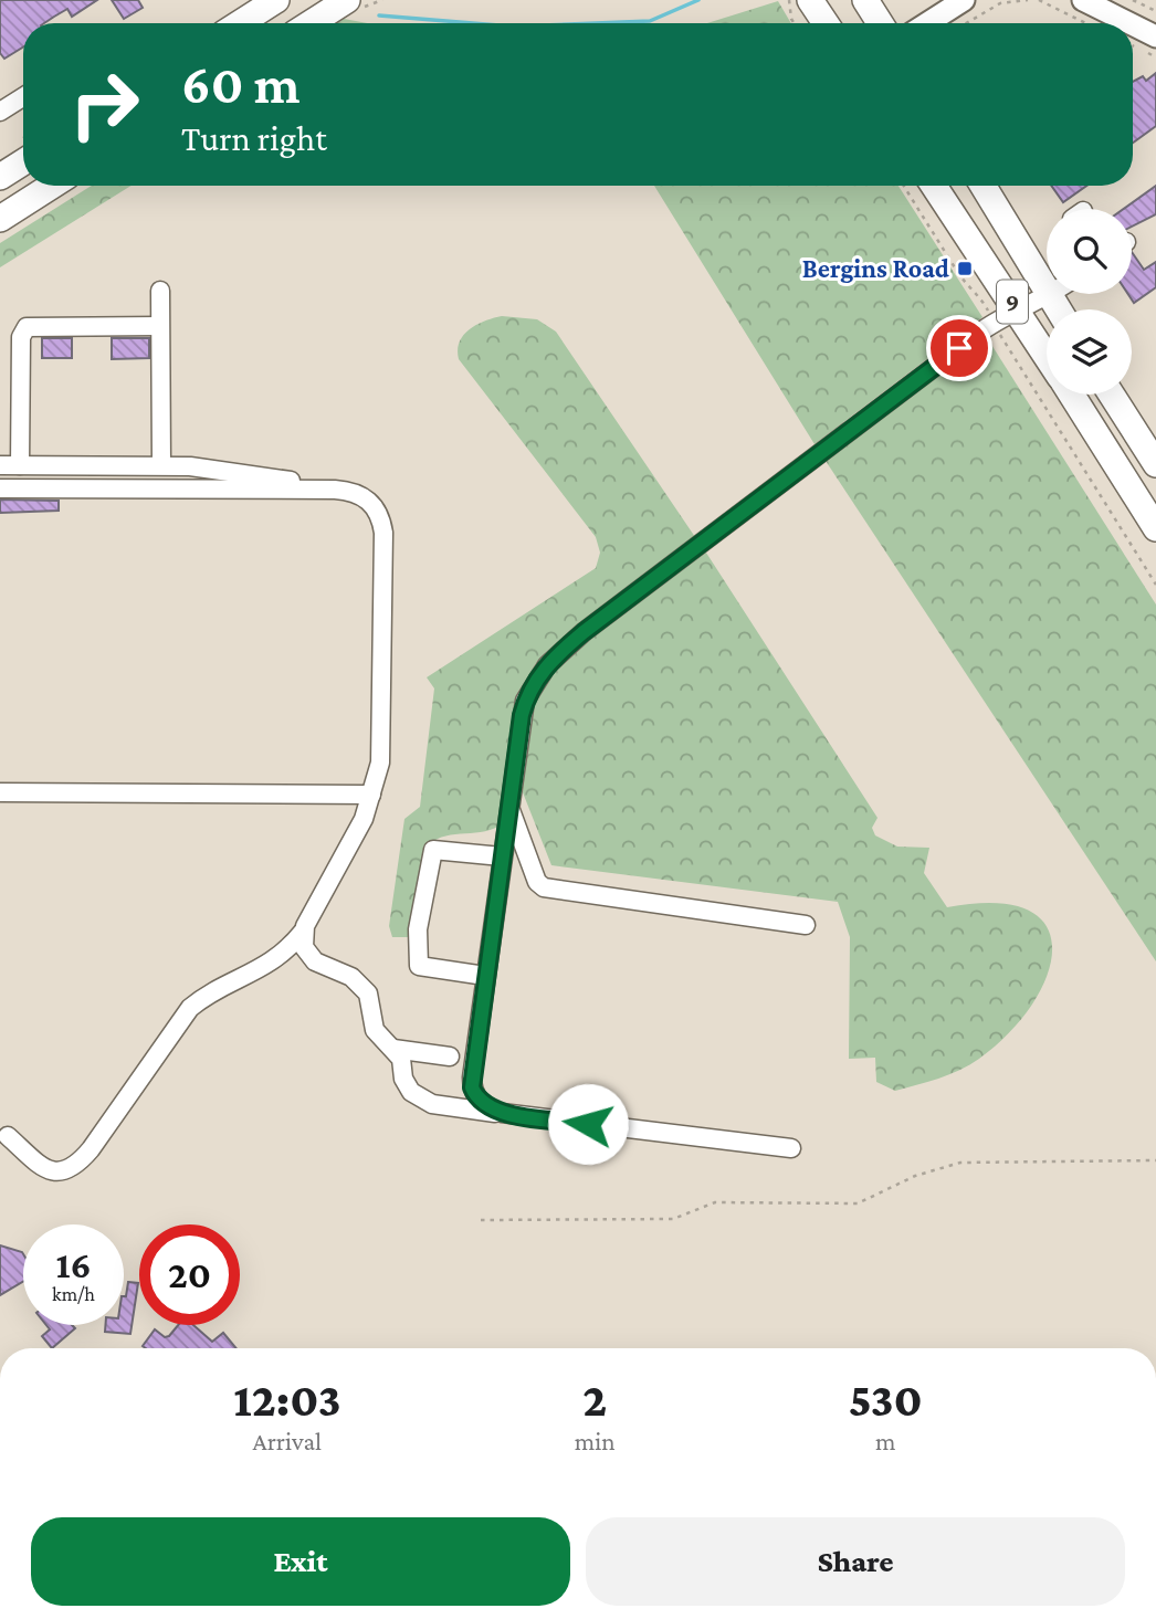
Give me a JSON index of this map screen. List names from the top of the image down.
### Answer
{
  "streets": {
    "highway": ["9"]
  },
  "places": {
    "transit": ["Bergins Road"]
  },
  "page": {
    "turn": ["60 m", "Turn right"],
    "speed": "16 km/h",
    "limit": "20",
    "eta": [
      "12:03",
      "Arrival",
      "2",
      "min",
      "530",
      "m"
    ],
    "buttons": ["Exit", "Share"]
  }
}
